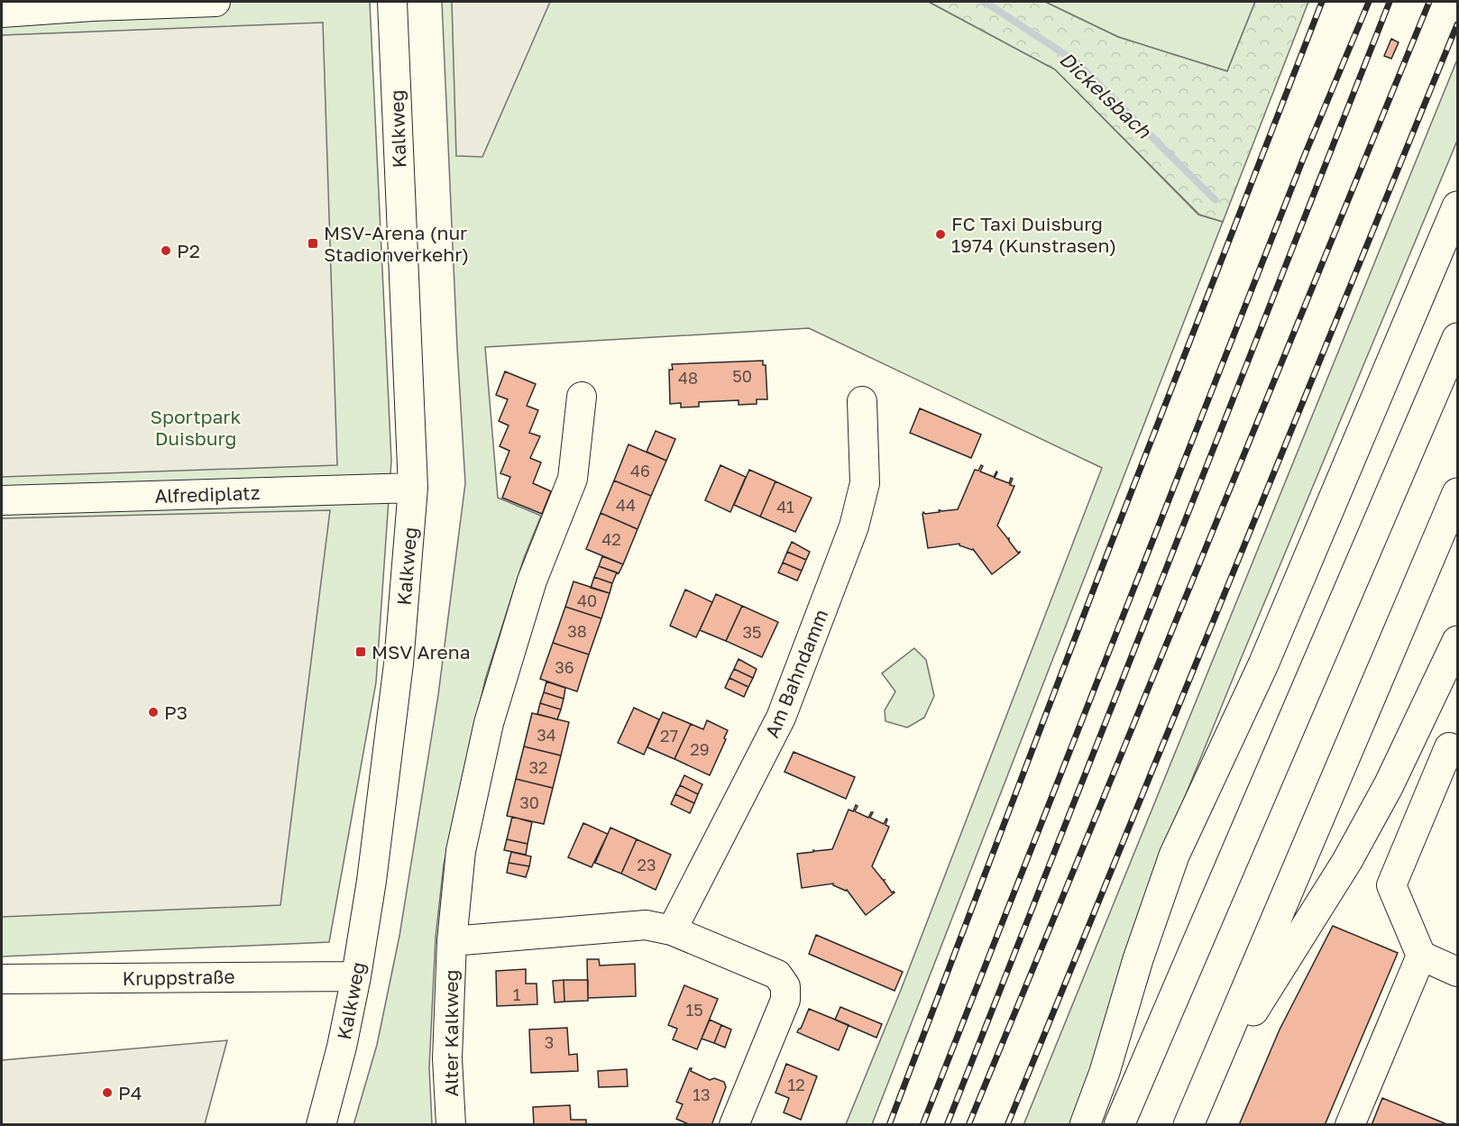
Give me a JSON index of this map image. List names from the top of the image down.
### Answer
{
  "streets": {
    "street": [
      "Kalkweg",
      "Alfrediplatz",
      "Am Bahndamm",
      "Kruppstraße",
      "Alter Kalkweg"
    ]
  },
  "crossings": [
    ["Kalkweg", "Alfrediplatz"],
    ["Kalkweg", "Kruppstraße"]
  ],
  "water": ["Dickelsbach"],
  "parks": ["Sportpark Duisburg"],
  "places": {
    "other": [
      "FC Taxi Duisburg 1974 (Kunstrasen)",
      "P2",
      "P3",
      "P4"
    ],
    "transit": ["MSV-Arena (nur Stadionverkehr)", "MSV Arena"]
  },
  "house_numbers": [
    "50",
    "48",
    "46",
    "44",
    "41",
    "42",
    "40",
    "38",
    "35",
    "36",
    "34",
    "27",
    "29",
    "32",
    "30",
    "23",
    "1",
    "15",
    "3",
    "12",
    "13"
  ]
}
